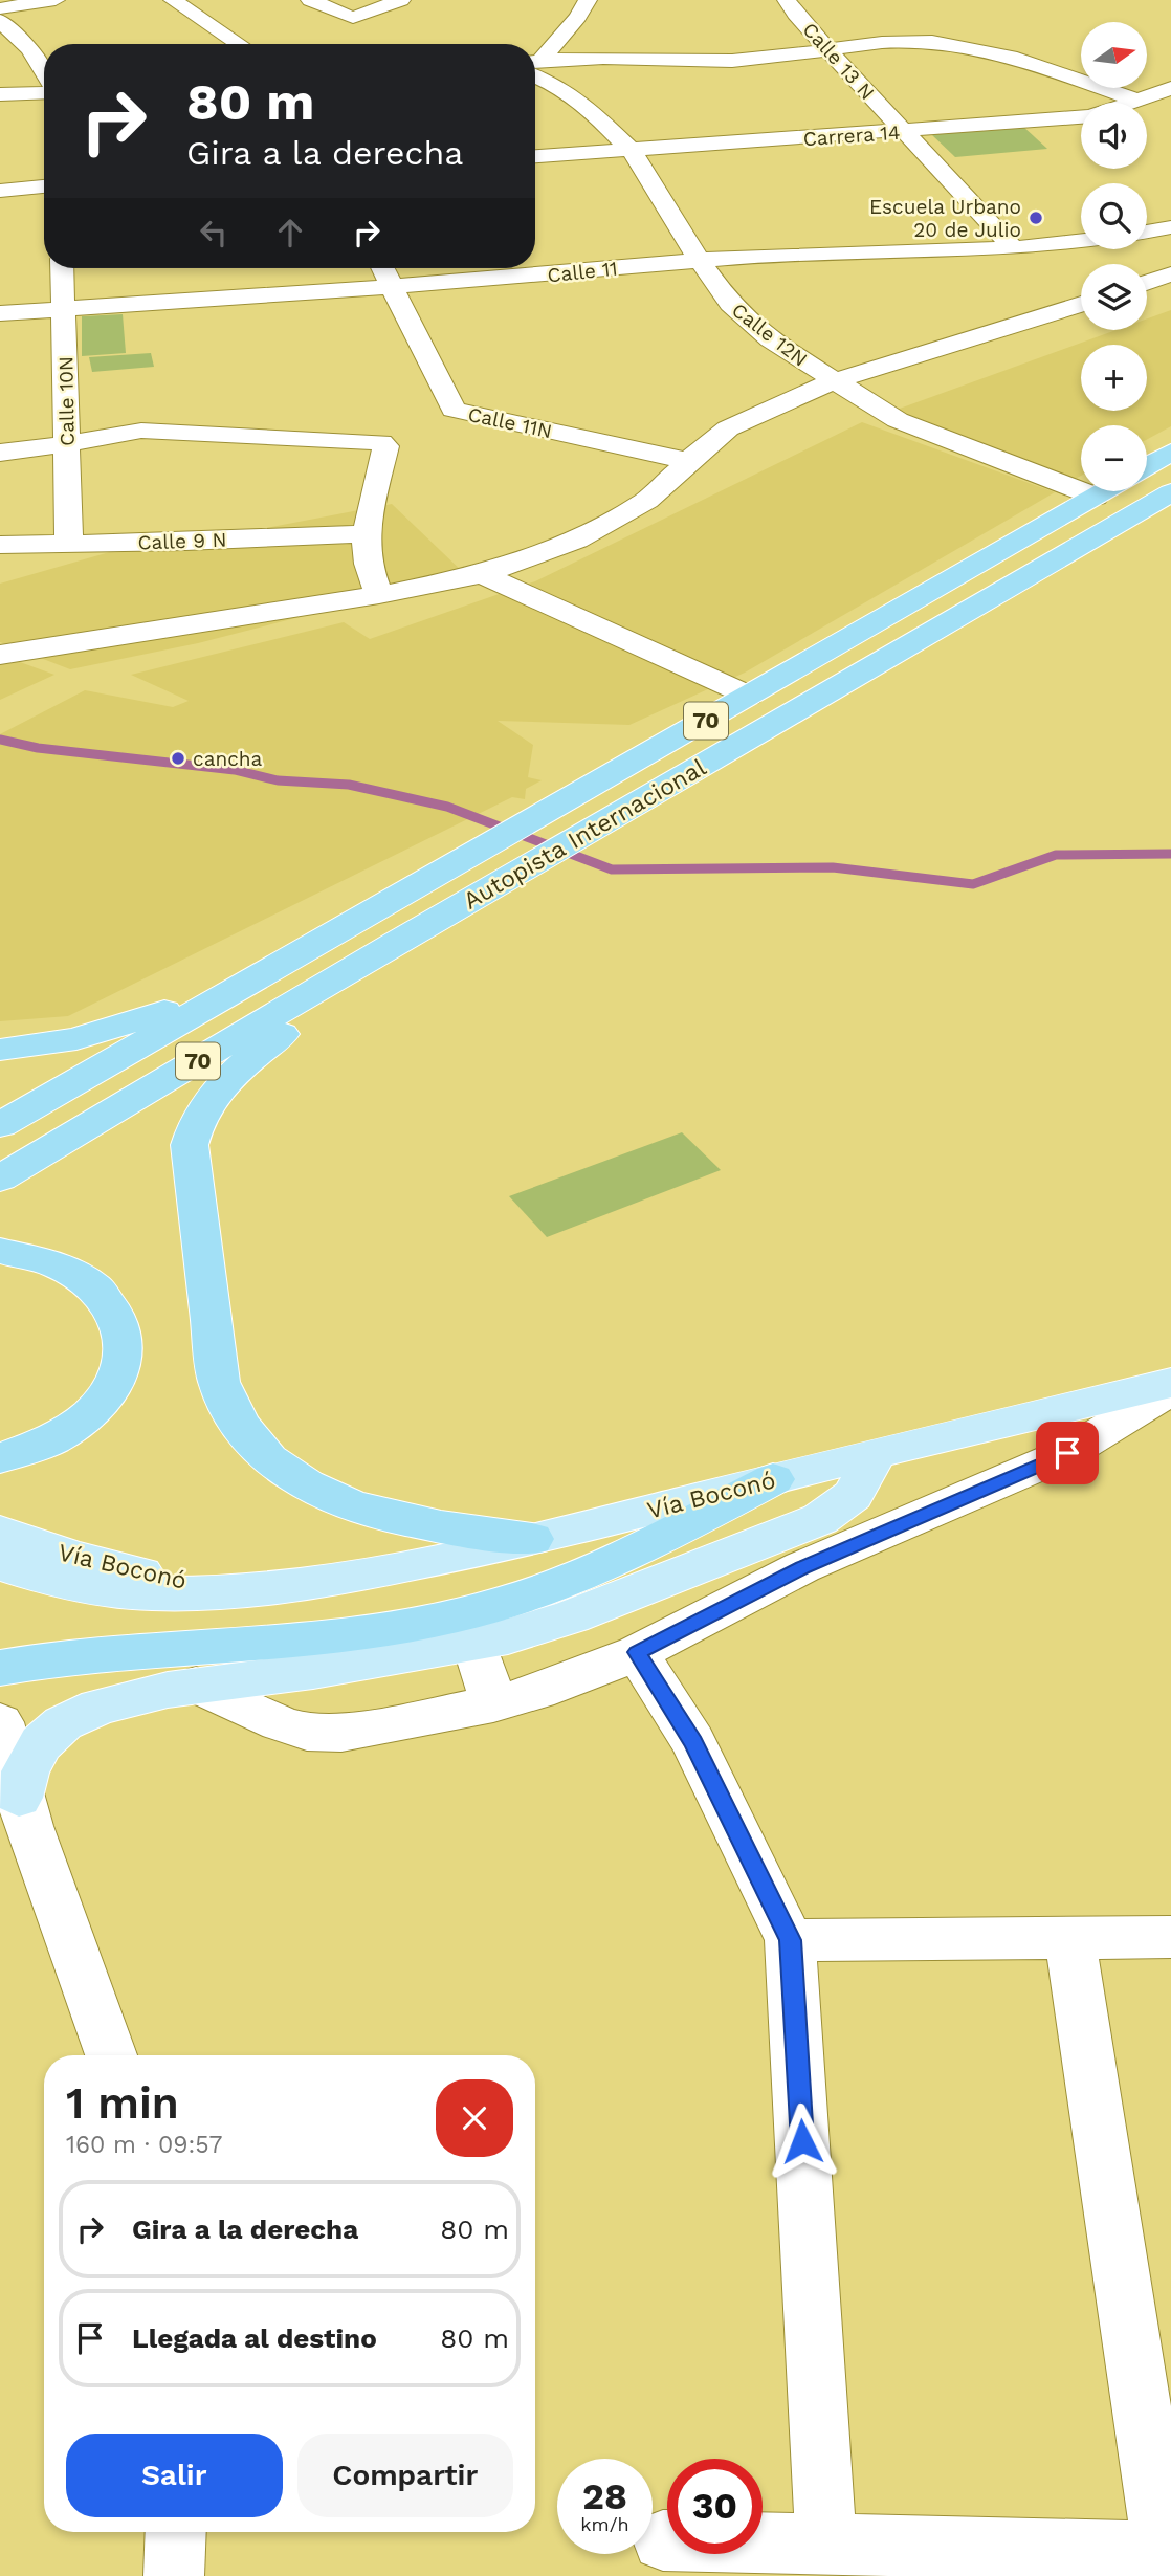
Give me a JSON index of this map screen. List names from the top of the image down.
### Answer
{
  "streets": {
    "highway": ["70", "Autopista Internacional"],
    "main road": ["Vía Boconó"],
    "street": [
      "Calle 13 N",
      "Carrera 14",
      "Calle 11",
      "Calle 12N",
      "Calle 10N",
      "Calle 11N",
      "Calle 9 N"
    ]
  },
  "crossings": [
    ["Calle 13 N", "Carrera 14"],
    ["Calle 13 N", "Calle 11"],
    ["Carrera 14", "Calle 12N"],
    ["Calle 11", "Calle 12N"],
    ["Calle 11", "Calle 10N"],
    ["Calle 11", "Calle 11N"],
    ["Calle 12N", "Autopista Internacional"],
    ["Calle 10N", "Calle 9 N"]
  ],
  "places": ["Escuela Urbano 20 de Julio", "cancha"],
  "north": "right",
  "page": {
    "map_buttons": ["+", "−"],
    "turn": ["80 m", "Gira a la derecha"],
    "heading": ["1 min", "160 m · 09:57"],
    "list": [
      {
        "name": "Gira a la derecha",
        "value": "80 m"
      },
      {
        "name": "Llegada al destino",
        "value": "80 m"
      }
    ],
    "buttons": ["Salir", "Compartir"],
    "speed": "28 km/h",
    "limit": "30"
  }
}
